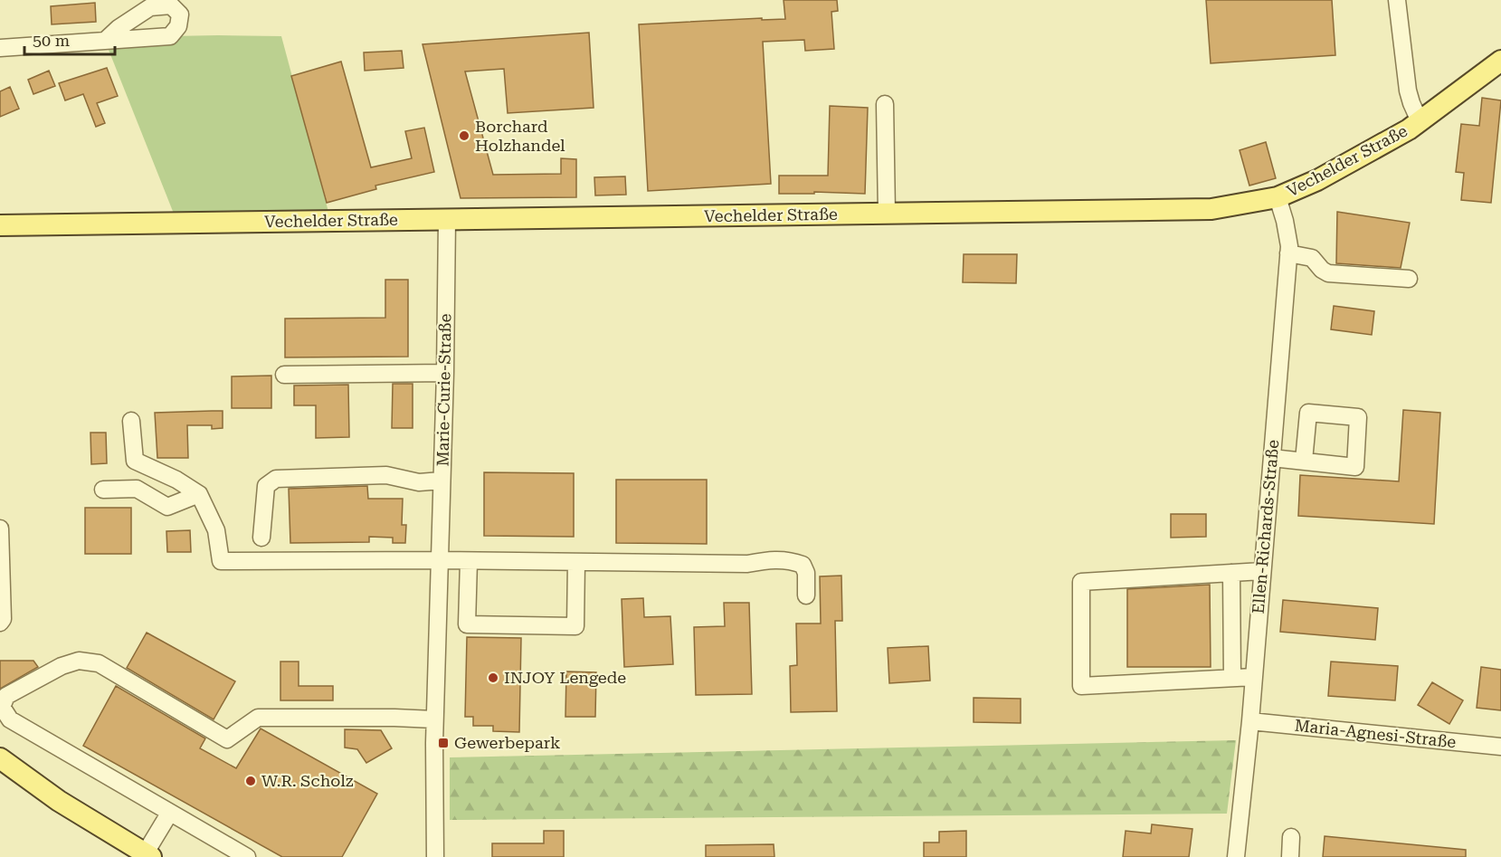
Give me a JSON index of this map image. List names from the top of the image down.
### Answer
{
  "streets": {
    "main road": ["Vechelder Straße"],
    "street": ["Marie-Curie-Straße", "Ellen-Richards-Straße", "Maria-Agnesi-Straße"]
  },
  "crossings": [
    ["Vechelder Straße", "Marie-Curie-Straße"],
    ["Vechelder Straße", "Ellen-Richards-Straße"],
    ["Ellen-Richards-Straße", "Maria-Agnesi-Straße"]
  ],
  "places": {
    "other": ["Borchard Holzhandel", "INJOY Lengede", "W.R. Scholz"],
    "transit": ["Gewerbepark"]
  },
  "scale_bar": "50 m"
}
